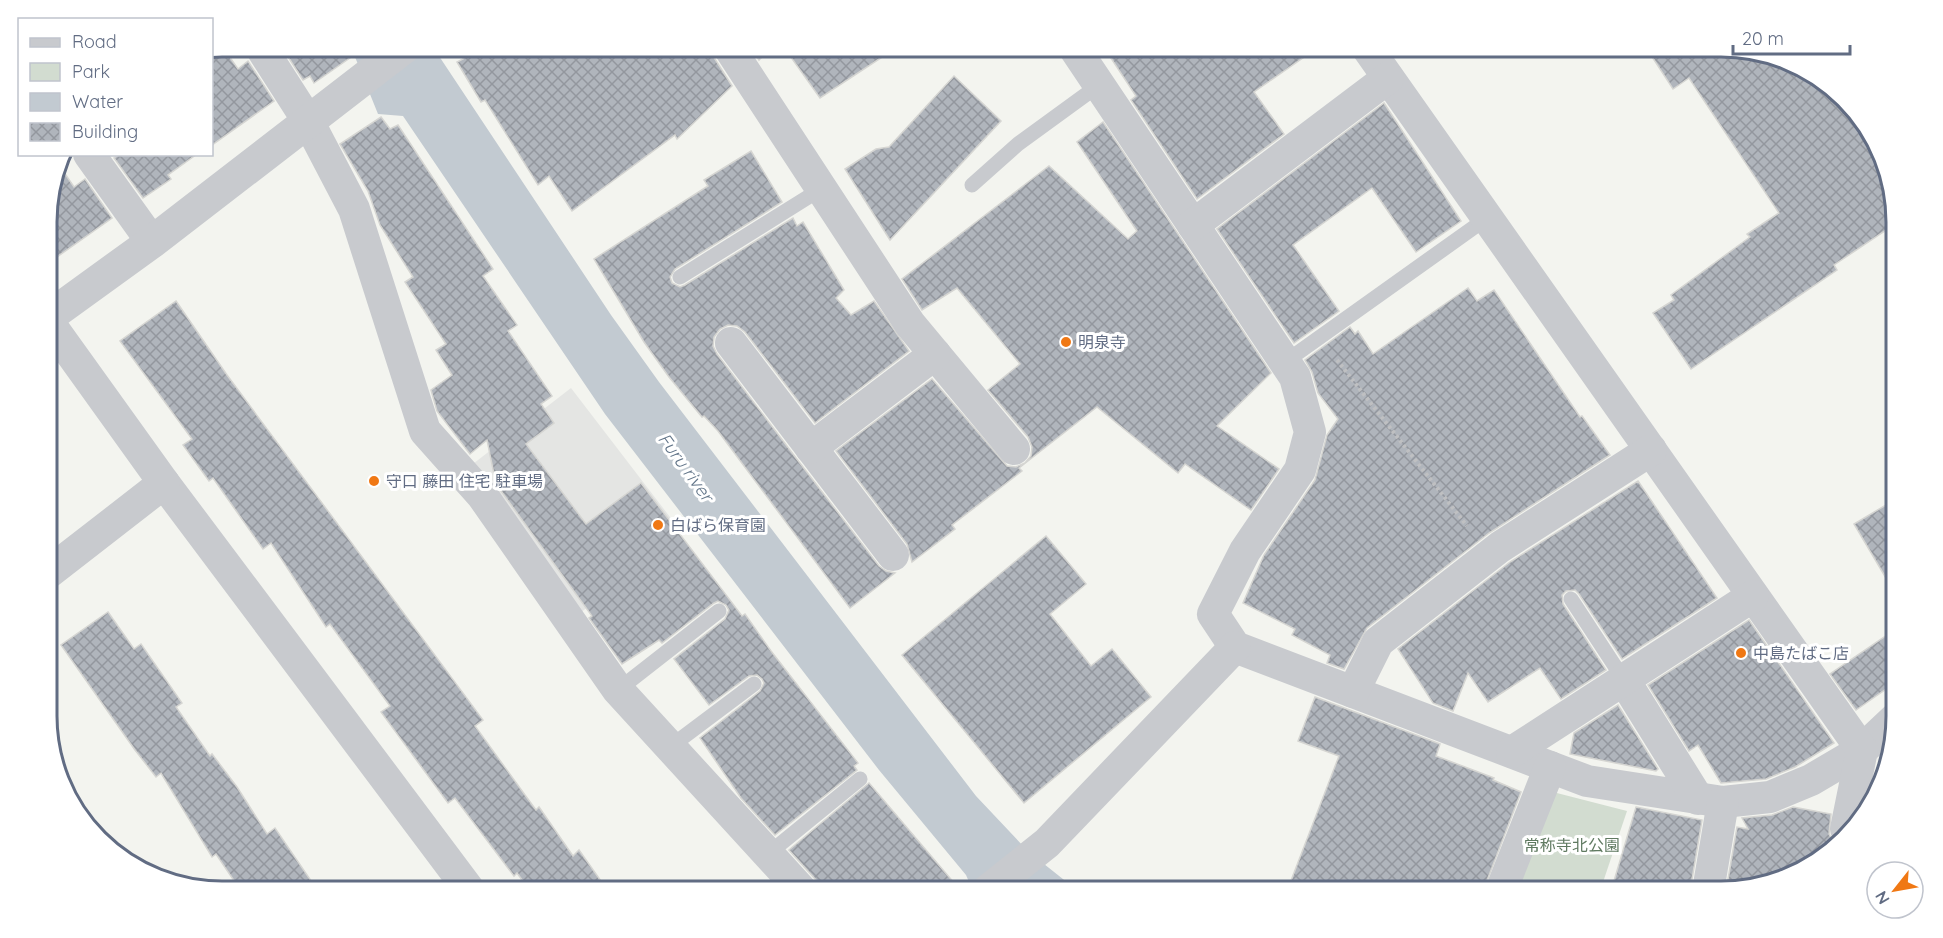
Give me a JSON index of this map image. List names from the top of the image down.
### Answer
{
  "water": ["Furu river"],
  "parks": ["常称寺北公園"],
  "places": [
    "明泉寺",
    "守口 藤田 住宅 駐車場",
    "白ばら保育園",
    "中島たばこ店"
  ],
  "legend": [
    "Road",
    "Park",
    "Water",
    "Building"
  ],
  "scale_bar": "20 m",
  "north": "bottom left"
}
